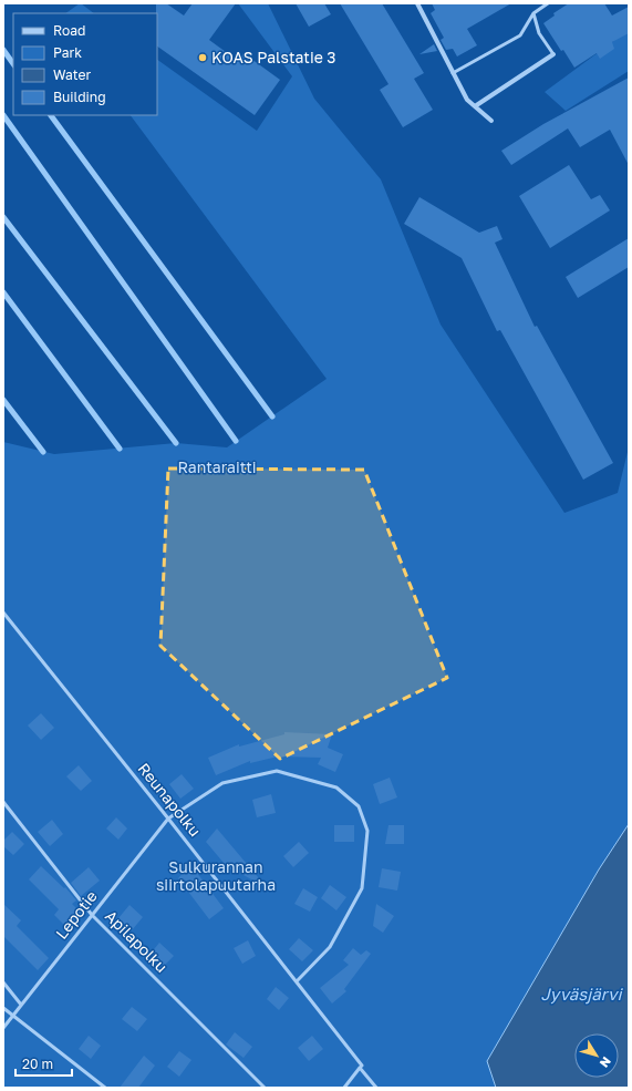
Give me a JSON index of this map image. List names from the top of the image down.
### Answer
{
  "streets": {
    "lane": ["Reunapolku", "Lepotie", "Apilapolku"]
  },
  "crossings": [
    ["Reunapolku", "Lepotie"],
    ["Lepotie", "Apilapolku"]
  ],
  "water": ["Jyväsjärvi"],
  "parks": ["Rantaraitti", "Sulkurannan siirtolapuutarha"],
  "places": ["KOAS Palstatie 3"],
  "legend": [
    "Road",
    "Park",
    "Water",
    "Building"
  ],
  "scale_bar": "20 m",
  "north": "bottom right"
}
